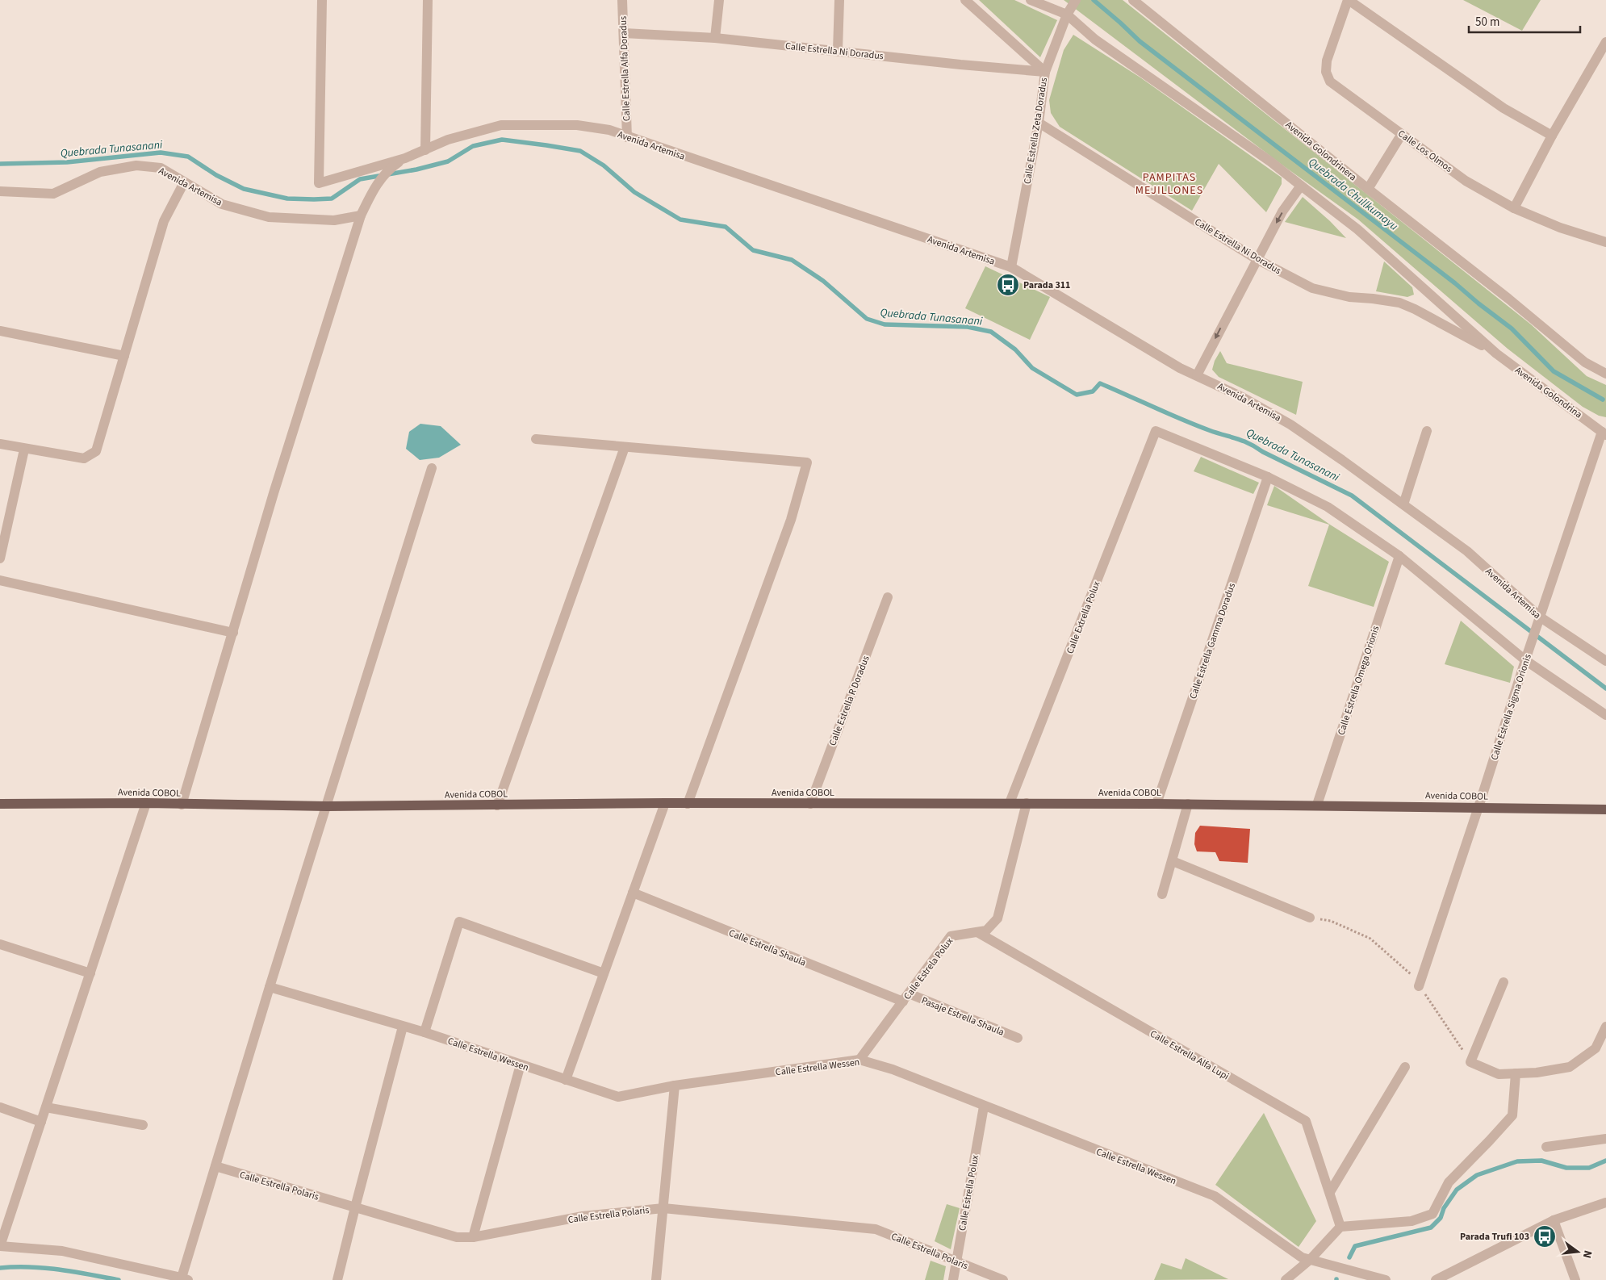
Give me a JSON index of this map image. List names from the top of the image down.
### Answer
{
  "streets": {
    "main road": ["Avenida COBOL"],
    "street": [
      "Calle Estrella Ni Doradus",
      "Calle Estrella Alfa Doradus",
      "Calle Estrella Zeta Doradus",
      "Avenida Artemisa",
      "Avenida Golondrinera",
      "Calle Los Olmos",
      "Avenida Golondrina",
      "Calle Extrella Polux",
      "Calle Estrella Gamma Doradus",
      "Calle Estrella Omega Orionis",
      "Calle Estrella R Doradus",
      "Calle Estrella Sigma Orionis",
      "Calle Estrella Shaula",
      "Calle Estrela Polux",
      "Pasaje Estrella Shaula",
      "Calle Estrella Wessen",
      "Calle Estrella Alfa Lupi",
      "Calle Estrella Polaris",
      "Calle Estrella Polux"
    ]
  },
  "crossings": [
    ["Calle Estrella Ni Doradus", "Calle Estrella Alfa Doradus"],
    ["Calle Estrella Ni Doradus", "Calle Estrella Zeta Doradus"],
    ["Calle Estrella Ni Doradus", "Avenida Golondrina"],
    ["Calle Estrella Alfa Doradus", "Avenida Artemisa"],
    ["Calle Estrella Zeta Doradus", "Avenida Artemisa"],
    ["Avenida Artemisa", "Calle Estrella Sigma Orionis"],
    ["Avenida Golondrina", "Calle Estrella Sigma Orionis"],
    ["Calle Extrella Polux", "Calle Estrella Gamma Doradus"],
    ["Calle Extrella Polux", "Avenida COBOL"],
    ["Calle Estrella Gamma Doradus", "Avenida COBOL"],
    ["Calle Estrella Omega Orionis", "Avenida COBOL"],
    ["Calle Estrella R Doradus", "Avenida COBOL"],
    ["Calle Estrella Sigma Orionis", "Avenida COBOL"],
    ["Avenida COBOL", "Calle Estrela Polux"],
    ["Calle Estrella Shaula", "Calle Estrela Polux"],
    ["Calle Estrella Shaula", "Pasaje Estrella Shaula"],
    ["Calle Estrela Polux", "Pasaje Estrella Shaula"],
    ["Calle Estrela Polux", "Calle Estrella Wessen"],
    ["Calle Estrela Polux", "Calle Estrella Alfa Lupi"],
    ["Calle Estrella Wessen", "Calle Estrella Polux"],
    ["Calle Estrella Polaris", "Calle Estrella Polux"]
  ],
  "districts": ["PAMPITAS MEJILLONES"],
  "water": ["Quebrada Tunasanani", "Quebrada Chullkumayu"],
  "places": {
    "bus stop": ["Parada 311", "Parada Trufi 103"]
  },
  "scale_bar": "50 m",
  "north": "right"
}
